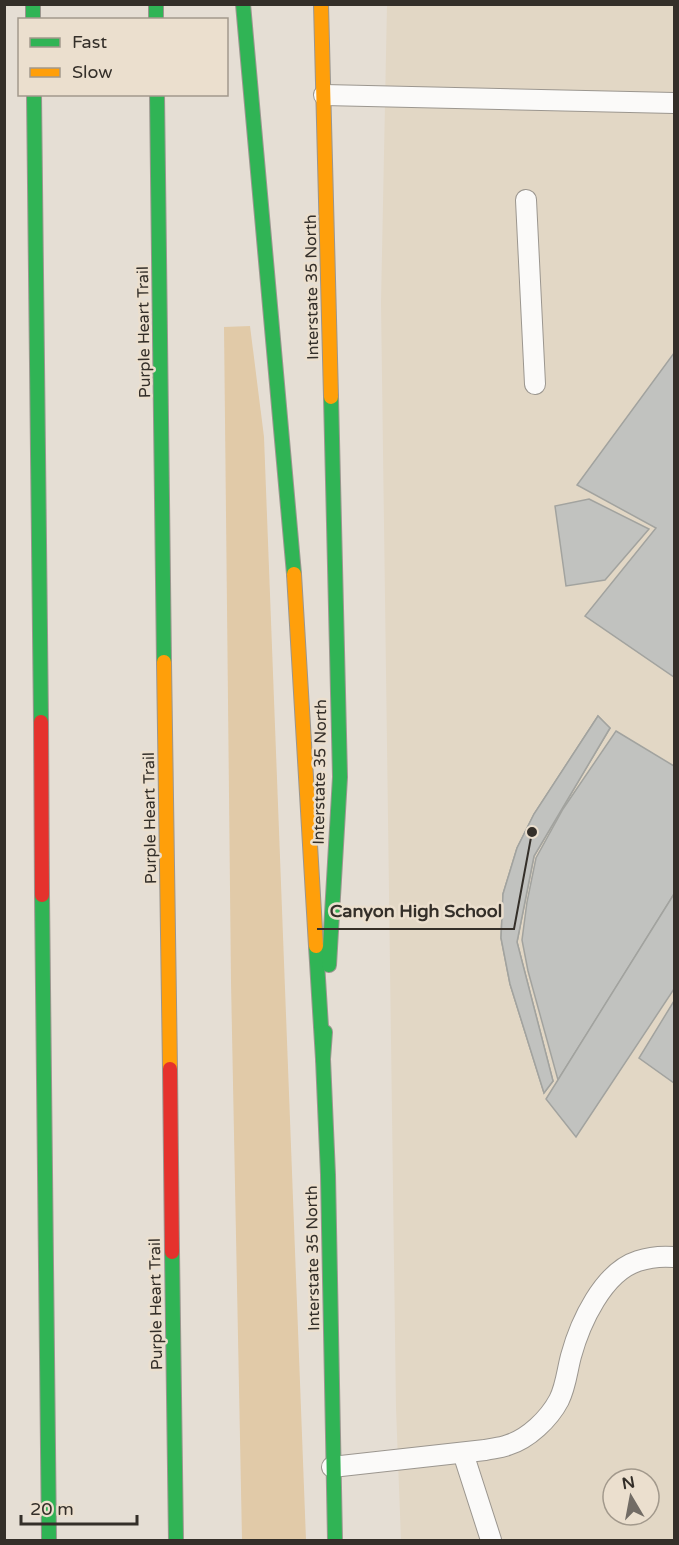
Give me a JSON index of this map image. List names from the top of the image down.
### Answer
{
  "streets": {
    "main road": ["Interstate 35 North", "Purple Heart Trail"]
  },
  "places": ["Canyon High School"],
  "legend": ["Fast", "Slow"],
  "scale_bar": "20 m",
  "north": "top"
}
